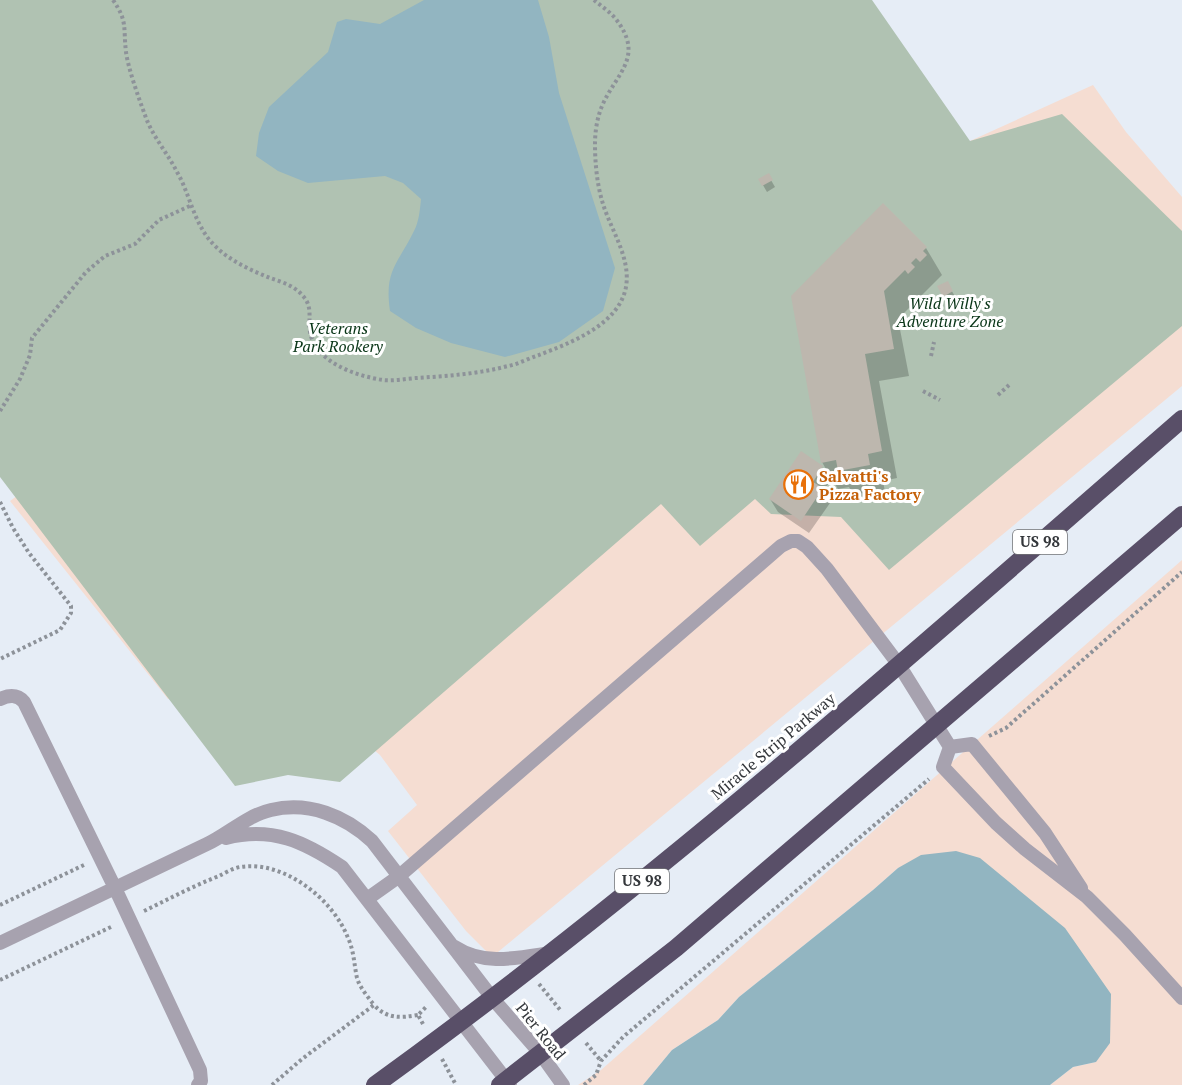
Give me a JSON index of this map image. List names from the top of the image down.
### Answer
{
  "streets": {
    "highway": ["US 98", "Miracle Strip Parkway"],
    "lane": ["Pier Road"]
  },
  "crossings": [
    ["Miracle Strip Parkway", "Pier Road"]
  ],
  "parks": ["Wild Willy's Adventure Zone", "Veterans Park Rookery"],
  "places": {
    "restaurant": ["Salvatti's Pizza Factory"]
  }
}
